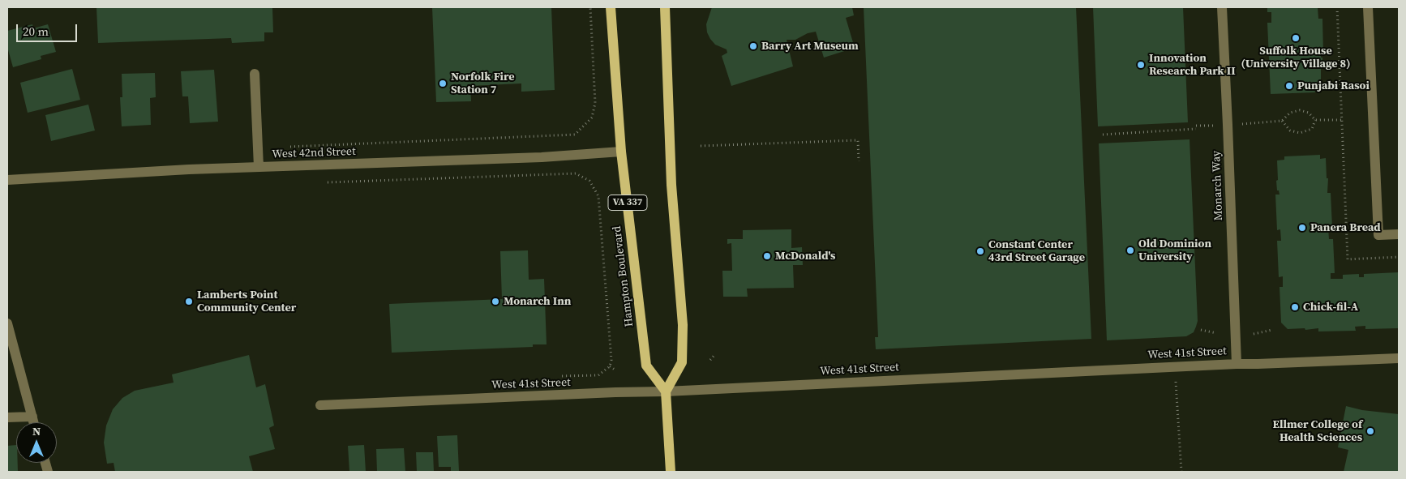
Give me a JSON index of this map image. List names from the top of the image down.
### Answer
{
  "streets": {
    "main road": ["VA 337", "Hampton Boulevard"],
    "street": ["West 42nd Street", "Monarch Way", "West 41st Street"]
  },
  "crossings": [
    ["West 42nd Street", "Hampton Boulevard"],
    ["Monarch Way", "West 41st Street"],
    ["Hampton Boulevard", "West 41st Street"]
  ],
  "places": [
    "Suffolk House (University Village 8)",
    "Barry Art Museum",
    "Innovation Research Park II",
    "Norfolk Fire Station 7",
    "Punjabi Rasoi",
    "Panera Bread",
    "Old Dominion University",
    "Constant Center 43rd Street Garage",
    "McDonald's",
    "Lamberts Point Community Center",
    "Monarch Inn",
    "Chick-fil-A",
    "Ellmer College of Health Sciences"
  ],
  "scale_bar": "20 m",
  "north": "top"
}
